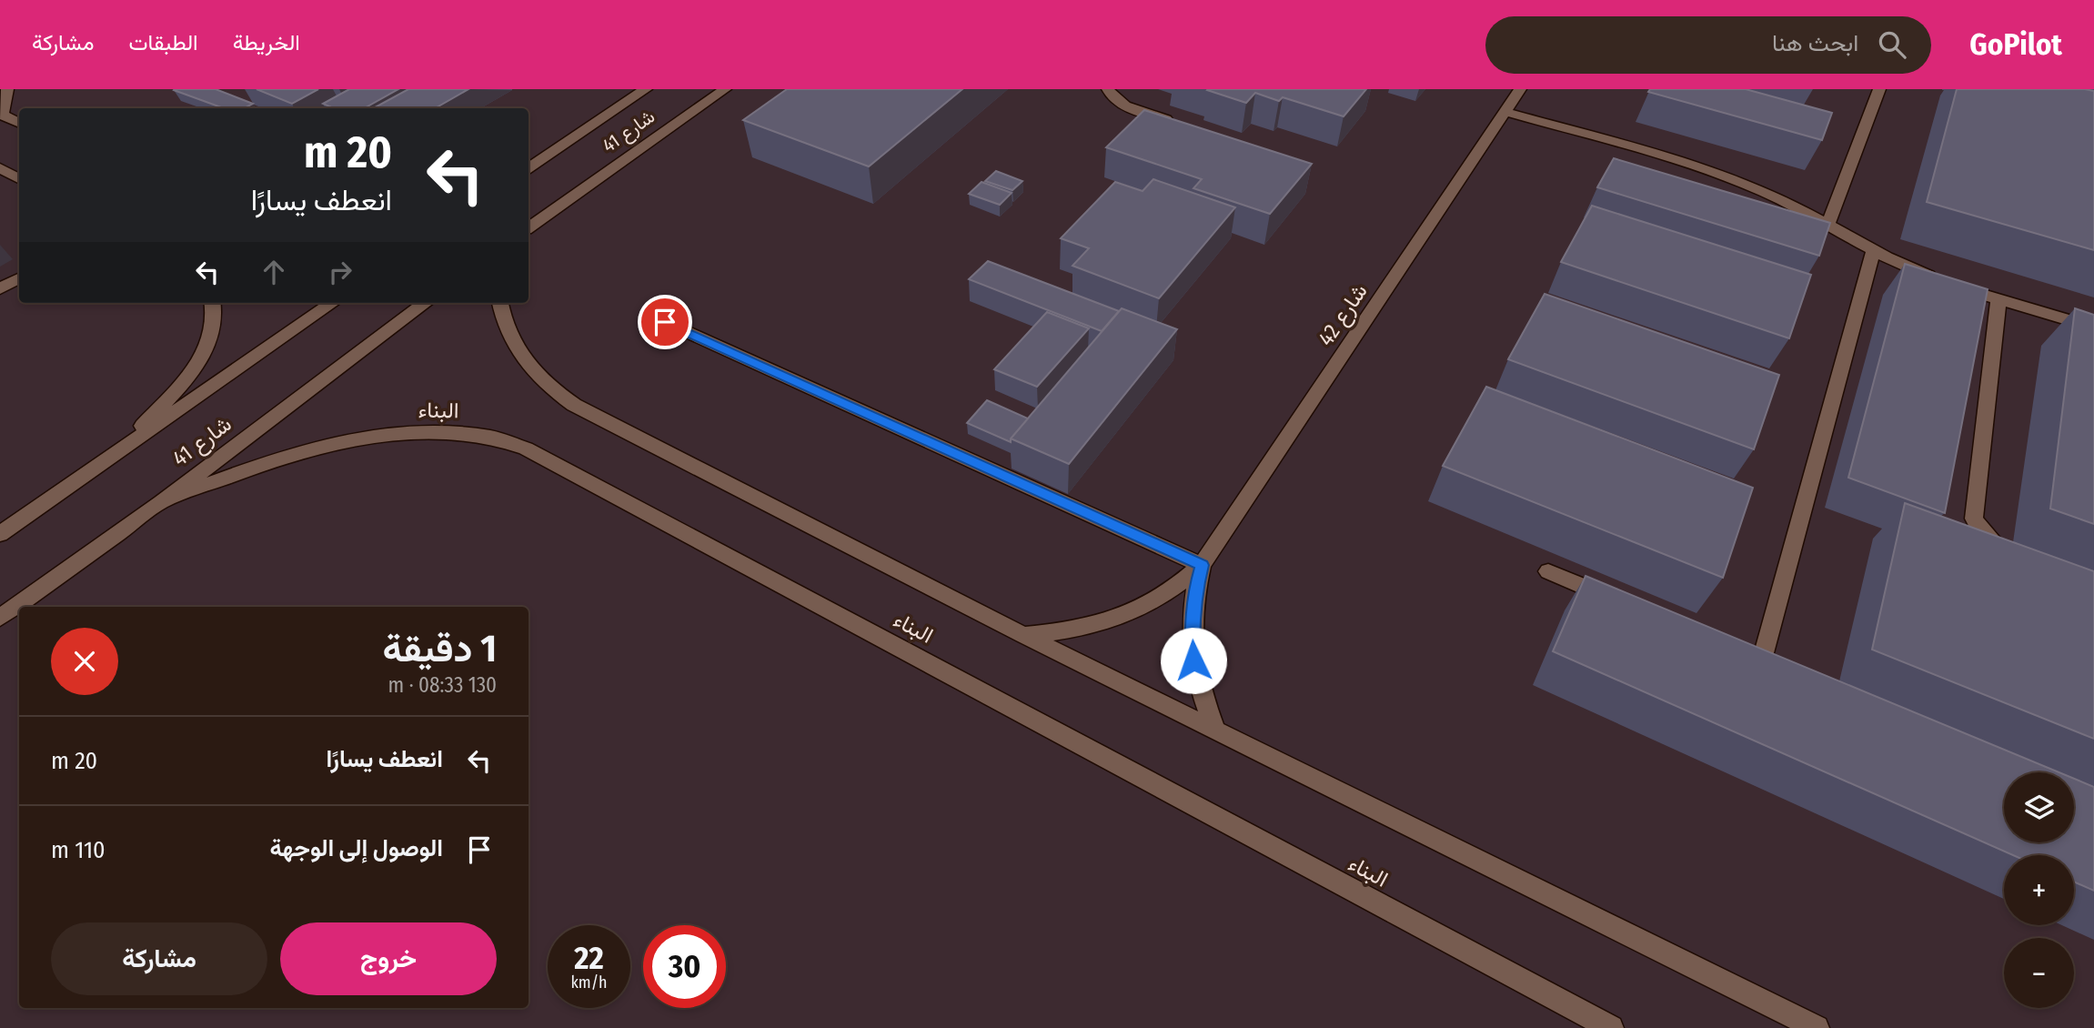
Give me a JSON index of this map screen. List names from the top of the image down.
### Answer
{
  "streets": {
    "street": ["شارع 41", "شارع 42", "البناء"]
  },
  "crossings": [
    ["شارع 41", "البناء"],
    ["شارع 42", "البناء"]
  ],
  "page": {
    "header": "GoPilot",
    "search": "ابحث هنا",
    "nav": ["الخريطة", "الطبقات", "مشاركة"],
    "turn": ["20 m", "انعطف يسارًا"],
    "heading": ["1 دقيقة", "130 m · 08:33"],
    "list": [
      {
        "name": "انعطف يسارًا",
        "value": "20 m"
      },
      {
        "name": "الوصول إلى الوجهة",
        "value": "110 m"
      }
    ],
    "map_buttons": ["+", "−"],
    "buttons": ["خروج", "مشاركة"],
    "speed": "22 km/h",
    "limit": "30"
  }
}
